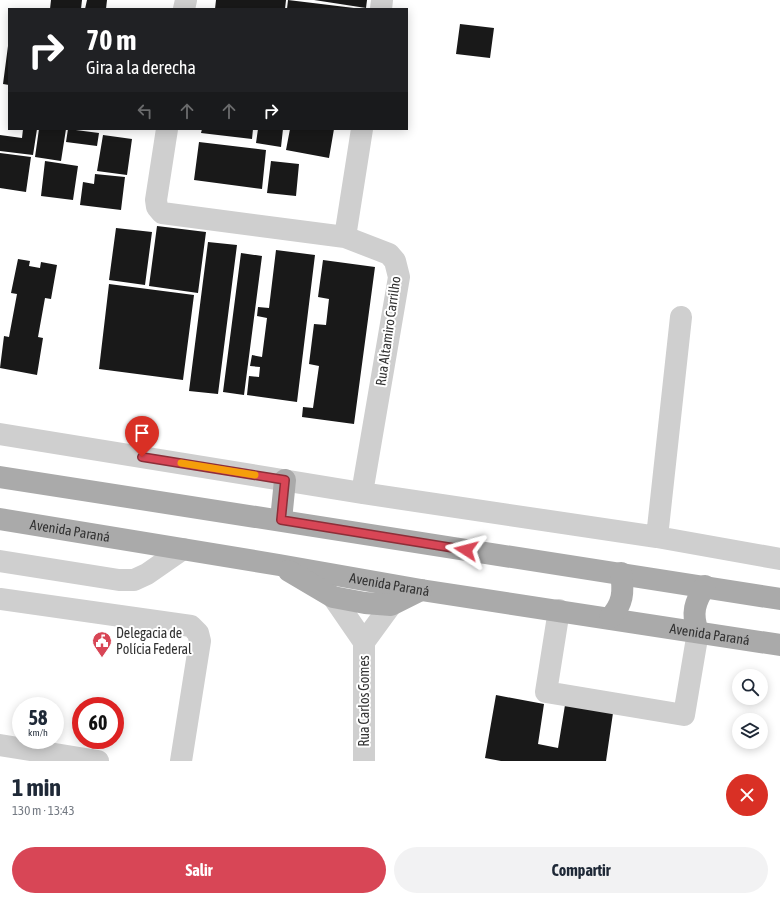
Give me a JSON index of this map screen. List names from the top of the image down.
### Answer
{
  "streets": {
    "main road": ["Avenida Paraná"],
    "street": ["Rua Altamiro Carrilho", "Rua Carlos Gomes"]
  },
  "places": {
    "public building": ["Delegacia de Polícia Federal"]
  },
  "page": {
    "turn": ["70 m", "Gira a la derecha"],
    "speed": "58 km/h",
    "limit": "60",
    "heading": ["1 min", "130 m · 13:43"],
    "buttons": ["Salir", "Compartir"]
  }
}
